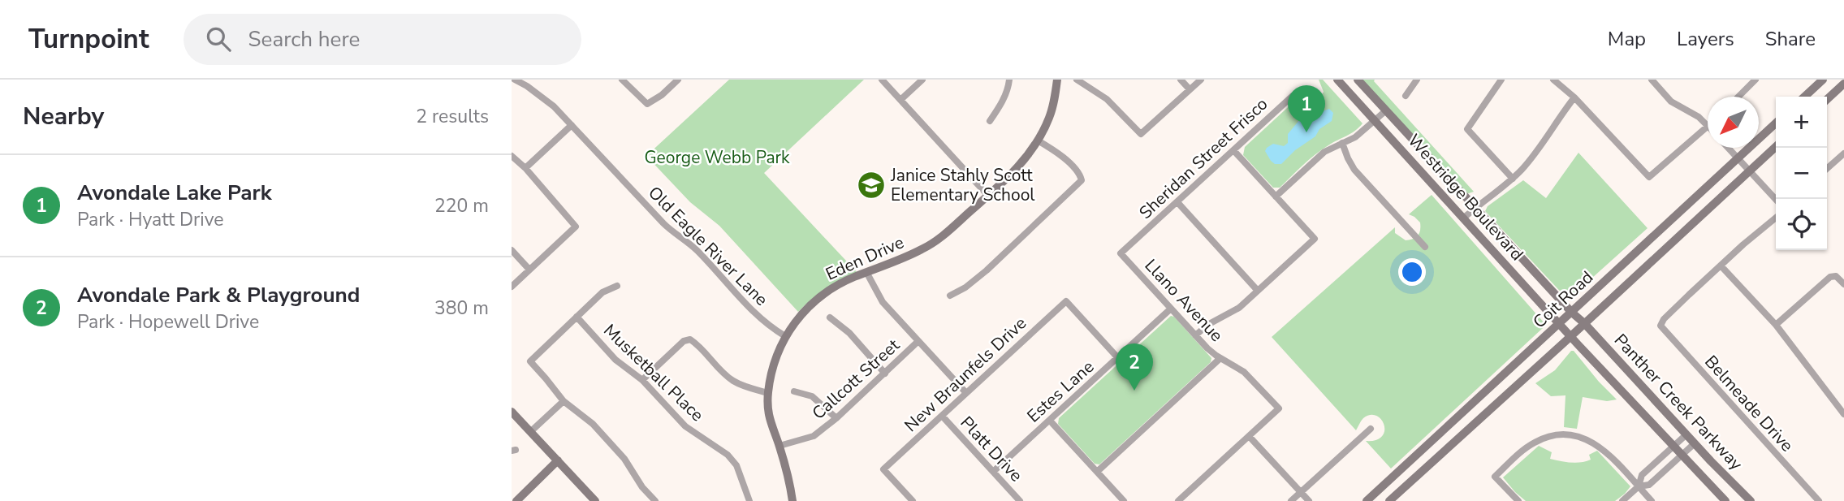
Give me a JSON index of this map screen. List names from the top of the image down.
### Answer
{
  "streets": {
    "main road": [
      "Westridge Boulevard",
      "Eden Drive",
      "Coit Road",
      "Panther Creek Parkway"
    ],
    "street": [
      "Sheridan Street Frisco",
      "Old Eagle River Lane",
      "Llano Avenue",
      "Musketball Place",
      "New Braunfels Drive",
      "Callcott Street",
      "Estes Lane",
      "Belmeade Drive",
      "Platt Drive"
    ]
  },
  "crossings": [
    ["Sheridan Street Frisco", "Llano Avenue"],
    ["Westridge Boulevard", "Coit Road"],
    ["Westridge Boulevard", "Panther Creek Parkway"],
    ["Old Eagle River Lane", "Eden Drive"],
    ["Eden Drive", "Callcott Street"],
    ["Coit Road", "Panther Creek Parkway"],
    ["Llano Avenue", "Estes Lane"],
    ["New Braunfels Drive", "Estes Lane"],
    ["New Braunfels Drive", "Platt Drive"],
    ["Estes Lane", "Platt Drive"]
  ],
  "parks": ["George Webb Park"],
  "places": {
    "school or university": ["Janice Stahly Scott Elementary School"]
  },
  "north": "bottom left",
  "page": {
    "header": "Turnpoint",
    "search": "Search here",
    "nav": ["Map", "Layers", "Share"],
    "heading": ["Nearby", "2 results"],
    "pins": ["1", "2"],
    "map_buttons": ["+", "−"],
    "list": [
      {
        "mark": "1",
        "name": "Avondale Lake Park",
        "note": "Park · Hyatt Drive",
        "value": "220 m"
      },
      {
        "mark": "2",
        "name": "Avondale Park & Playground",
        "note": "Park · Hopewell Drive",
        "value": "380 m"
      }
    ]
  }
}
